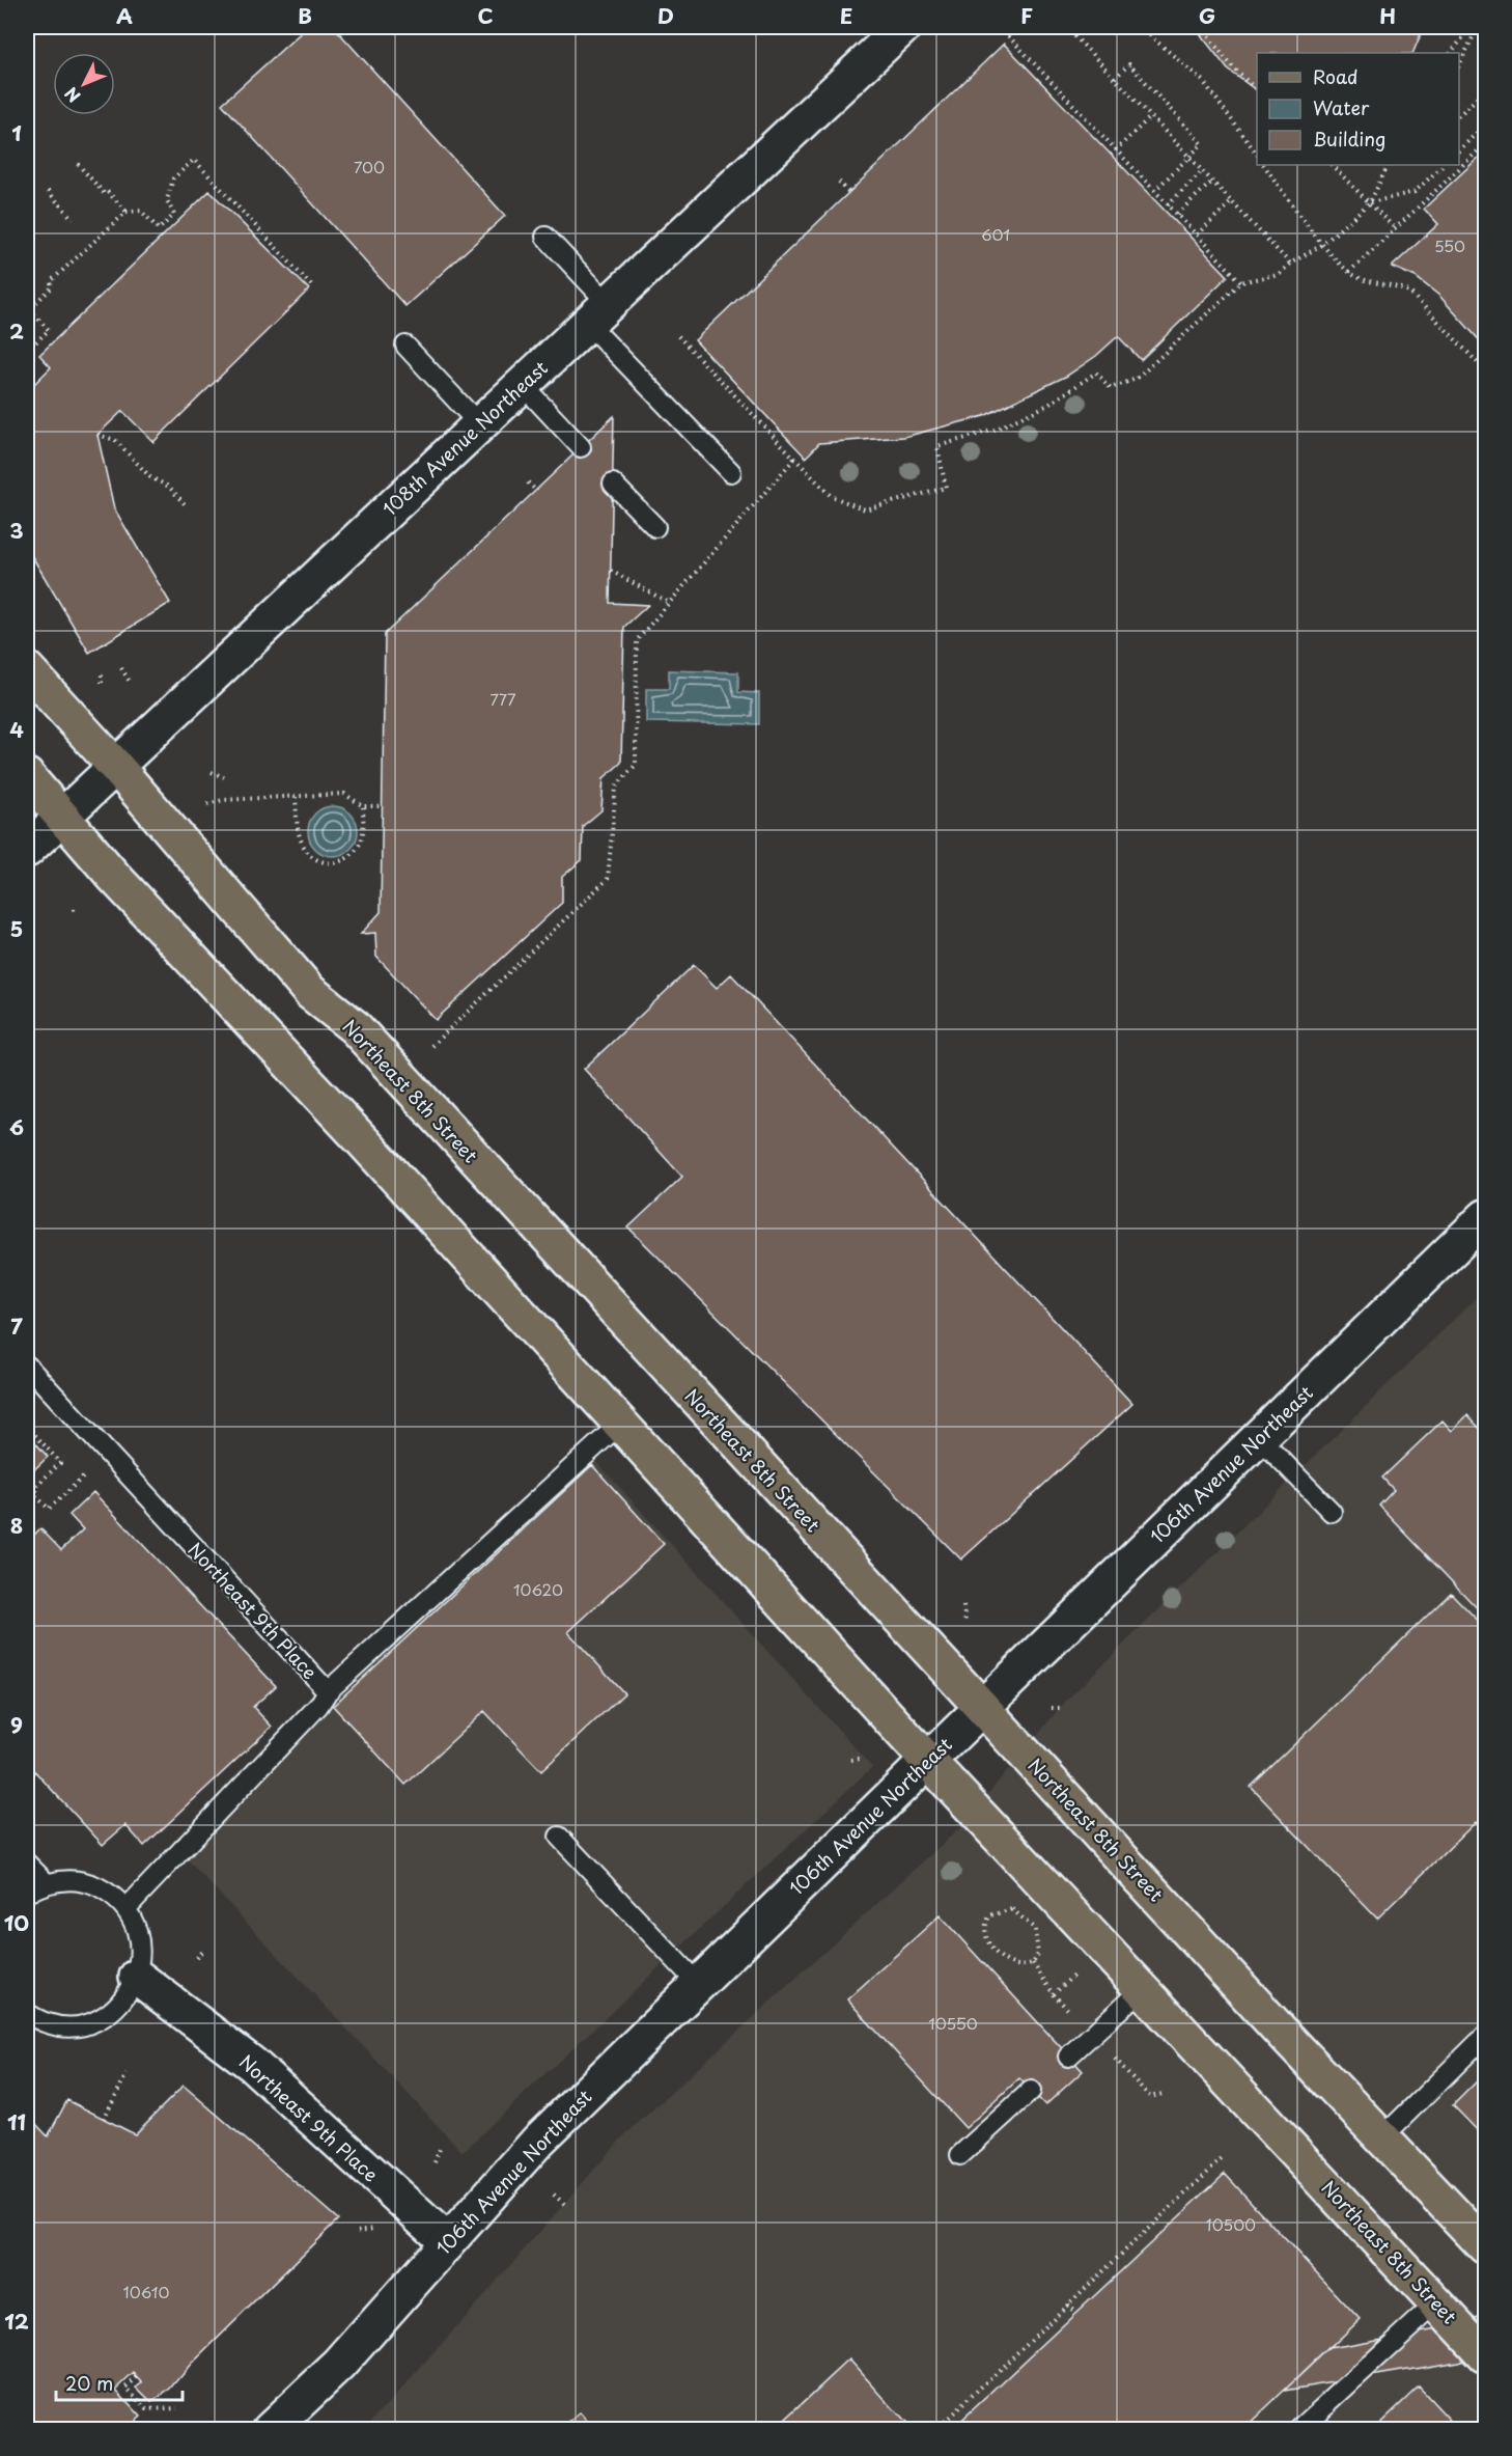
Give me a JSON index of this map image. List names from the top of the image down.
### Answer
{
  "streets": {
    "main road": ["Northeast 8th Street"],
    "street": ["108th Avenue Northeast", "106th Avenue Northeast", "Northeast 9th Place"]
  },
  "crossings": [
    ["108th Avenue Northeast", "Northeast 8th Street"],
    ["Northeast 8th Street", "106th Avenue Northeast"],
    ["106th Avenue Northeast", "Northeast 9th Place"]
  ],
  "house_numbers": [
    "700",
    "601",
    "550",
    "777",
    "10620",
    "10550",
    "10500",
    "10610"
  ],
  "legend": ["Road", "Water", "Building"],
  "scale_bar": "20 m",
  "north": "bottom left",
  "grid": {
    "columns": [
      "A",
      "B",
      "C",
      "D",
      "E",
      "F",
      "G",
      "H"
    ],
    "rows": [
      "1",
      "2",
      "3",
      "4",
      "5",
      "6",
      "7",
      "8",
      "9",
      "10",
      "11",
      "12"
    ]
  }
}
